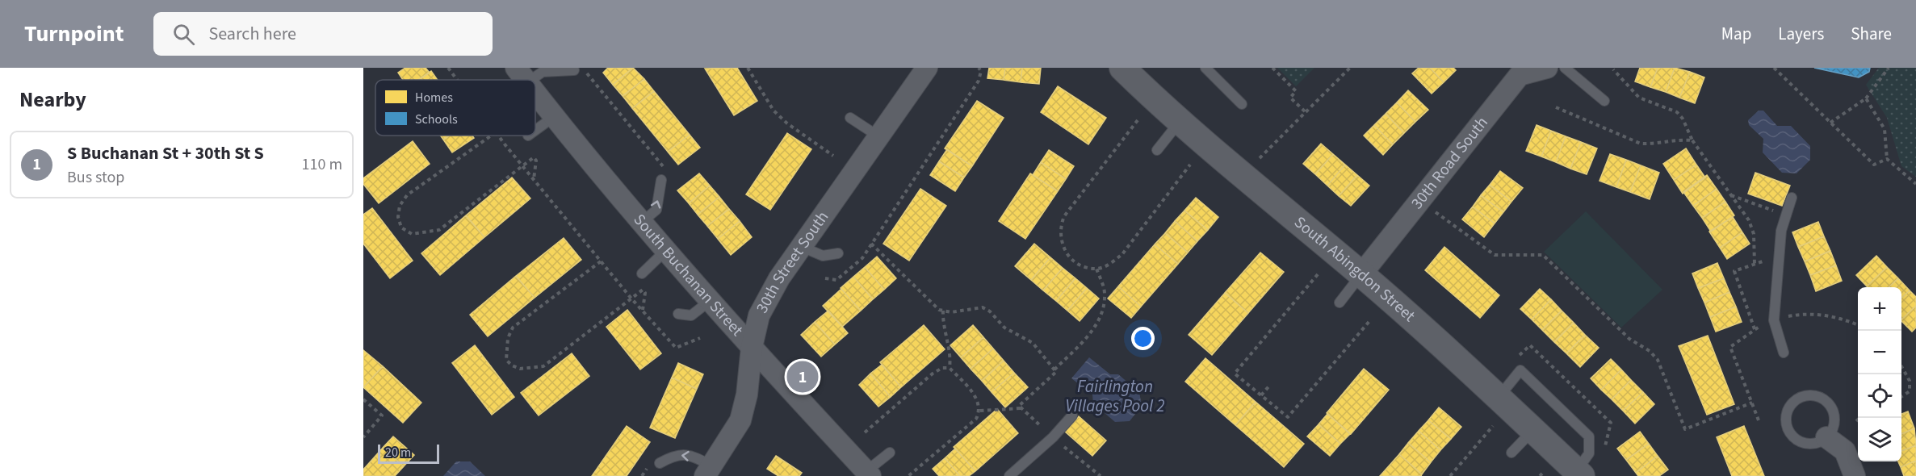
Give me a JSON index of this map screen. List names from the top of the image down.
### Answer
{
  "streets": {
    "street": [
      "30th Road South",
      "30th Street South",
      "South Abingdon Street",
      "South Buchanan Street"
    ]
  },
  "crossings": [
    ["30th Road South", "South Abingdon Street"],
    ["30th Street South", "South Buchanan Street"]
  ],
  "water": ["Fairlington Villages Pool 2"],
  "legend": ["Homes", "Schools"],
  "scale_bar": "20 m",
  "page": {
    "header": "Turnpoint",
    "search": "Search here",
    "nav": ["Map", "Layers", "Share"],
    "heading": "Nearby",
    "list": [
      {
        "mark": "1",
        "name": "S Buchanan St + 30th St S",
        "note": "Bus stop",
        "value": "110 m"
      }
    ],
    "map_buttons": ["+", "−"],
    "pins": "1",
    "scale": "20 m"
  }
}
